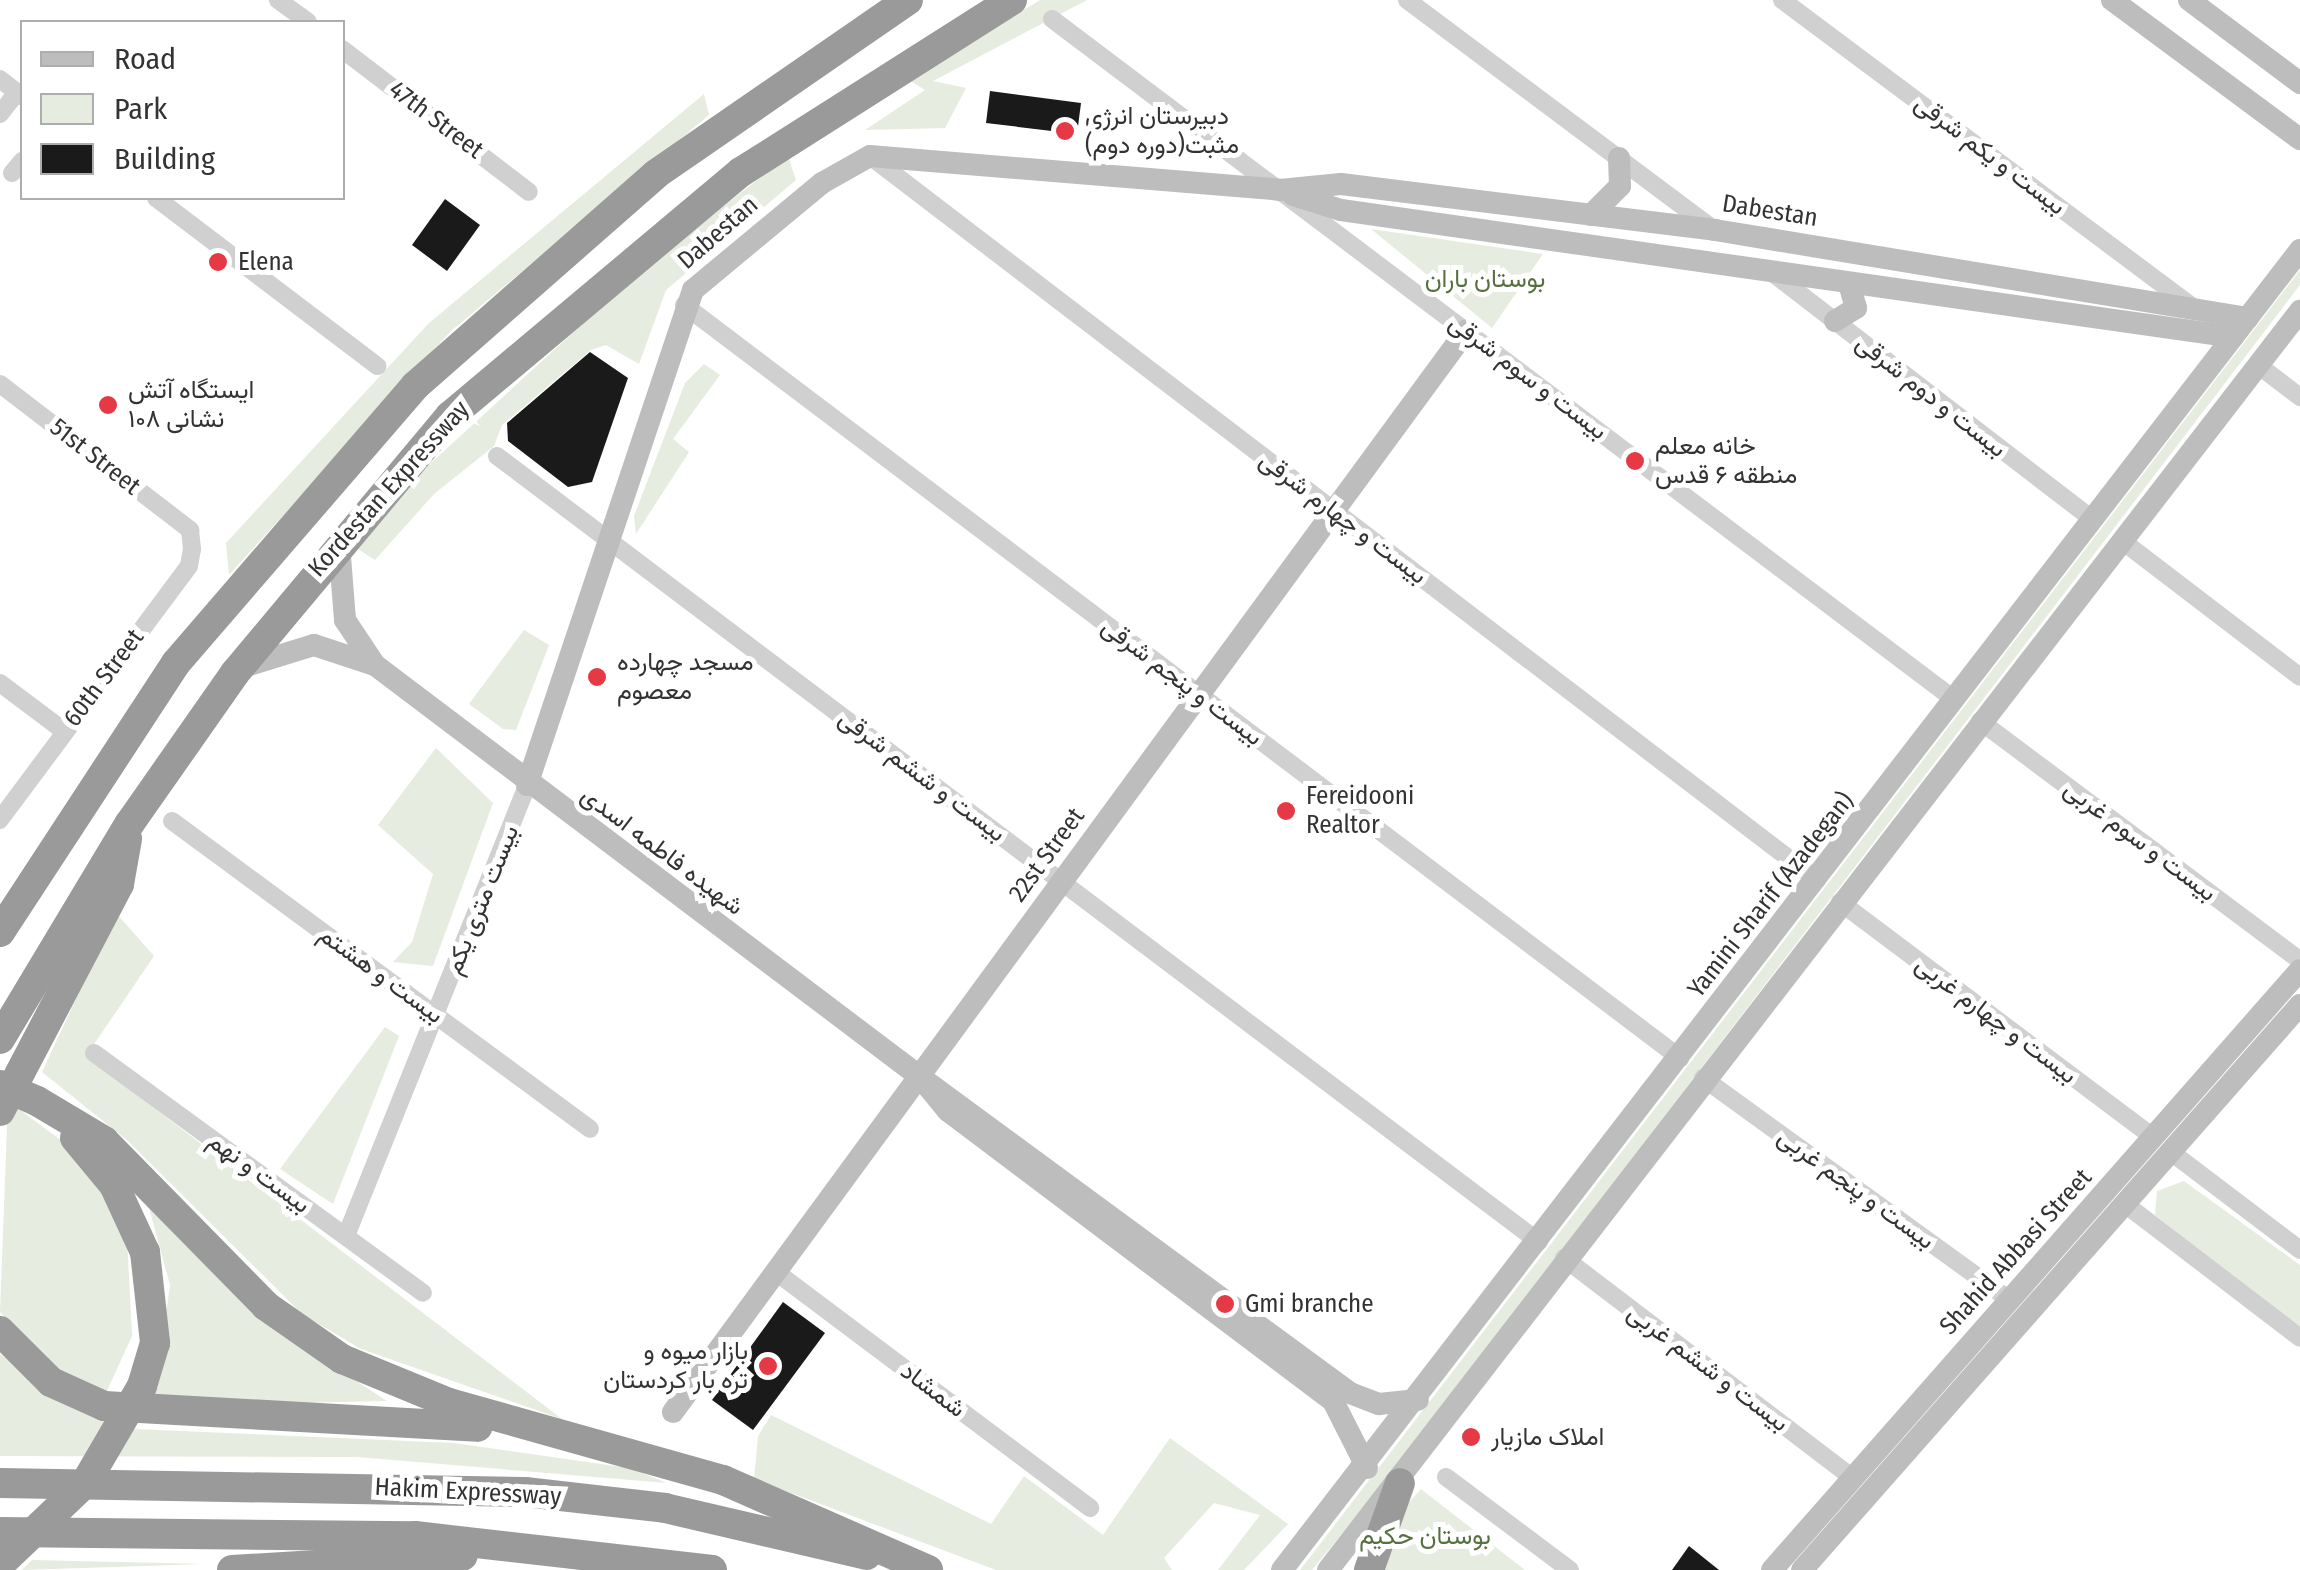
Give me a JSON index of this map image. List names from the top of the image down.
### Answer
{
  "streets": {
    "highway": ["Kordestan Expressway", "Hakim Expressway"],
    "street": [
      "47th Street",
      "بیست و یکم شرقی",
      "Dabestan",
      "بیست و سوم شرقی",
      "بیست و دوم شرقی",
      "51st Street",
      "بیست و چهارم شرقی",
      "60th Street",
      "بیست و پنجم شرقی",
      "بیست و ششم شرقی",
      "بیست و سوم غربی",
      "شهیده فاطمه اسدی",
      "22st Street",
      "Yamini Sharif (Azadegan)",
      "بیست متری یکم",
      "بیست و هشتم",
      "بیست و چهارم غربی",
      "بیست و نهم",
      "بیست و پنجم غربی",
      "Shahid Abbasi Street",
      "بیست و ششم غربی",
      "شمشاد"
    ]
  },
  "crossings": [
    ["بیست و یکم شرقی", "Dabestan"],
    ["Dabestan", "بیست و سوم شرقی"],
    ["Dabestan", "بیست و دوم شرقی"],
    ["Dabestan", "بیست و چهارم شرقی"],
    ["Dabestan", "بیست و پنجم شرقی"],
    ["Dabestan", "بیست و ششم شرقی"],
    ["Dabestan", "شهیده فاطمه اسدی"],
    ["Dabestan", "Yamini Sharif (Azadegan)"],
    ["Dabestan", "بیست متری یکم"],
    ["بیست و سوم شرقی", "22st Street"],
    ["بیست و سوم شرقی", "Yamini Sharif (Azadegan)"],
    ["بیست و دوم شرقی", "Yamini Sharif (Azadegan)"],
    ["51st Street", "60th Street"],
    ["بیست و چهارم شرقی", "22st Street"],
    ["بیست و چهارم شرقی", "Yamini Sharif (Azadegan)"],
    ["بیست و پنجم شرقی", "22st Street"],
    ["بیست و پنجم شرقی", "Yamini Sharif (Azadegan)"],
    ["بیست و ششم شرقی", "22st Street"],
    ["بیست و ششم شرقی", "Yamini Sharif (Azadegan)"],
    ["شهیده فاطمه اسدی", "22st Street"],
    ["شهیده فاطمه اسدی", "Yamini Sharif (Azadegan)"],
    ["شهیده فاطمه اسدی", "بیست متری یکم"],
    ["22st Street", "شمشاد"],
    ["بیست متری یکم", "بیست و هشتم"],
    ["بیست متری یکم", "بیست و نهم"],
    ["بیست و چهارم غربی", "Shahid Abbasi Street"],
    ["بیست و پنجم غربی", "Shahid Abbasi Street"],
    ["Shahid Abbasi Street", "بیست و ششم غربی"]
  ],
  "parks": ["بوستان باران", "بوستان حکیم"],
  "places": [
    "دبیرستان انرژی مثبت(دوره دوم)",
    "Elena",
    "ایستگاه آتش نشانی ۱۰۸",
    "خانه معلم منطقه ۶ قدس",
    "مسجد چهارده معصوم",
    "Fereidooni Realtor",
    "Gmi branche",
    "بازار میوه و تره بار کردستان",
    "املاک مازیار"
  ],
  "legend": ["Road", "Park", "Building"]
}
